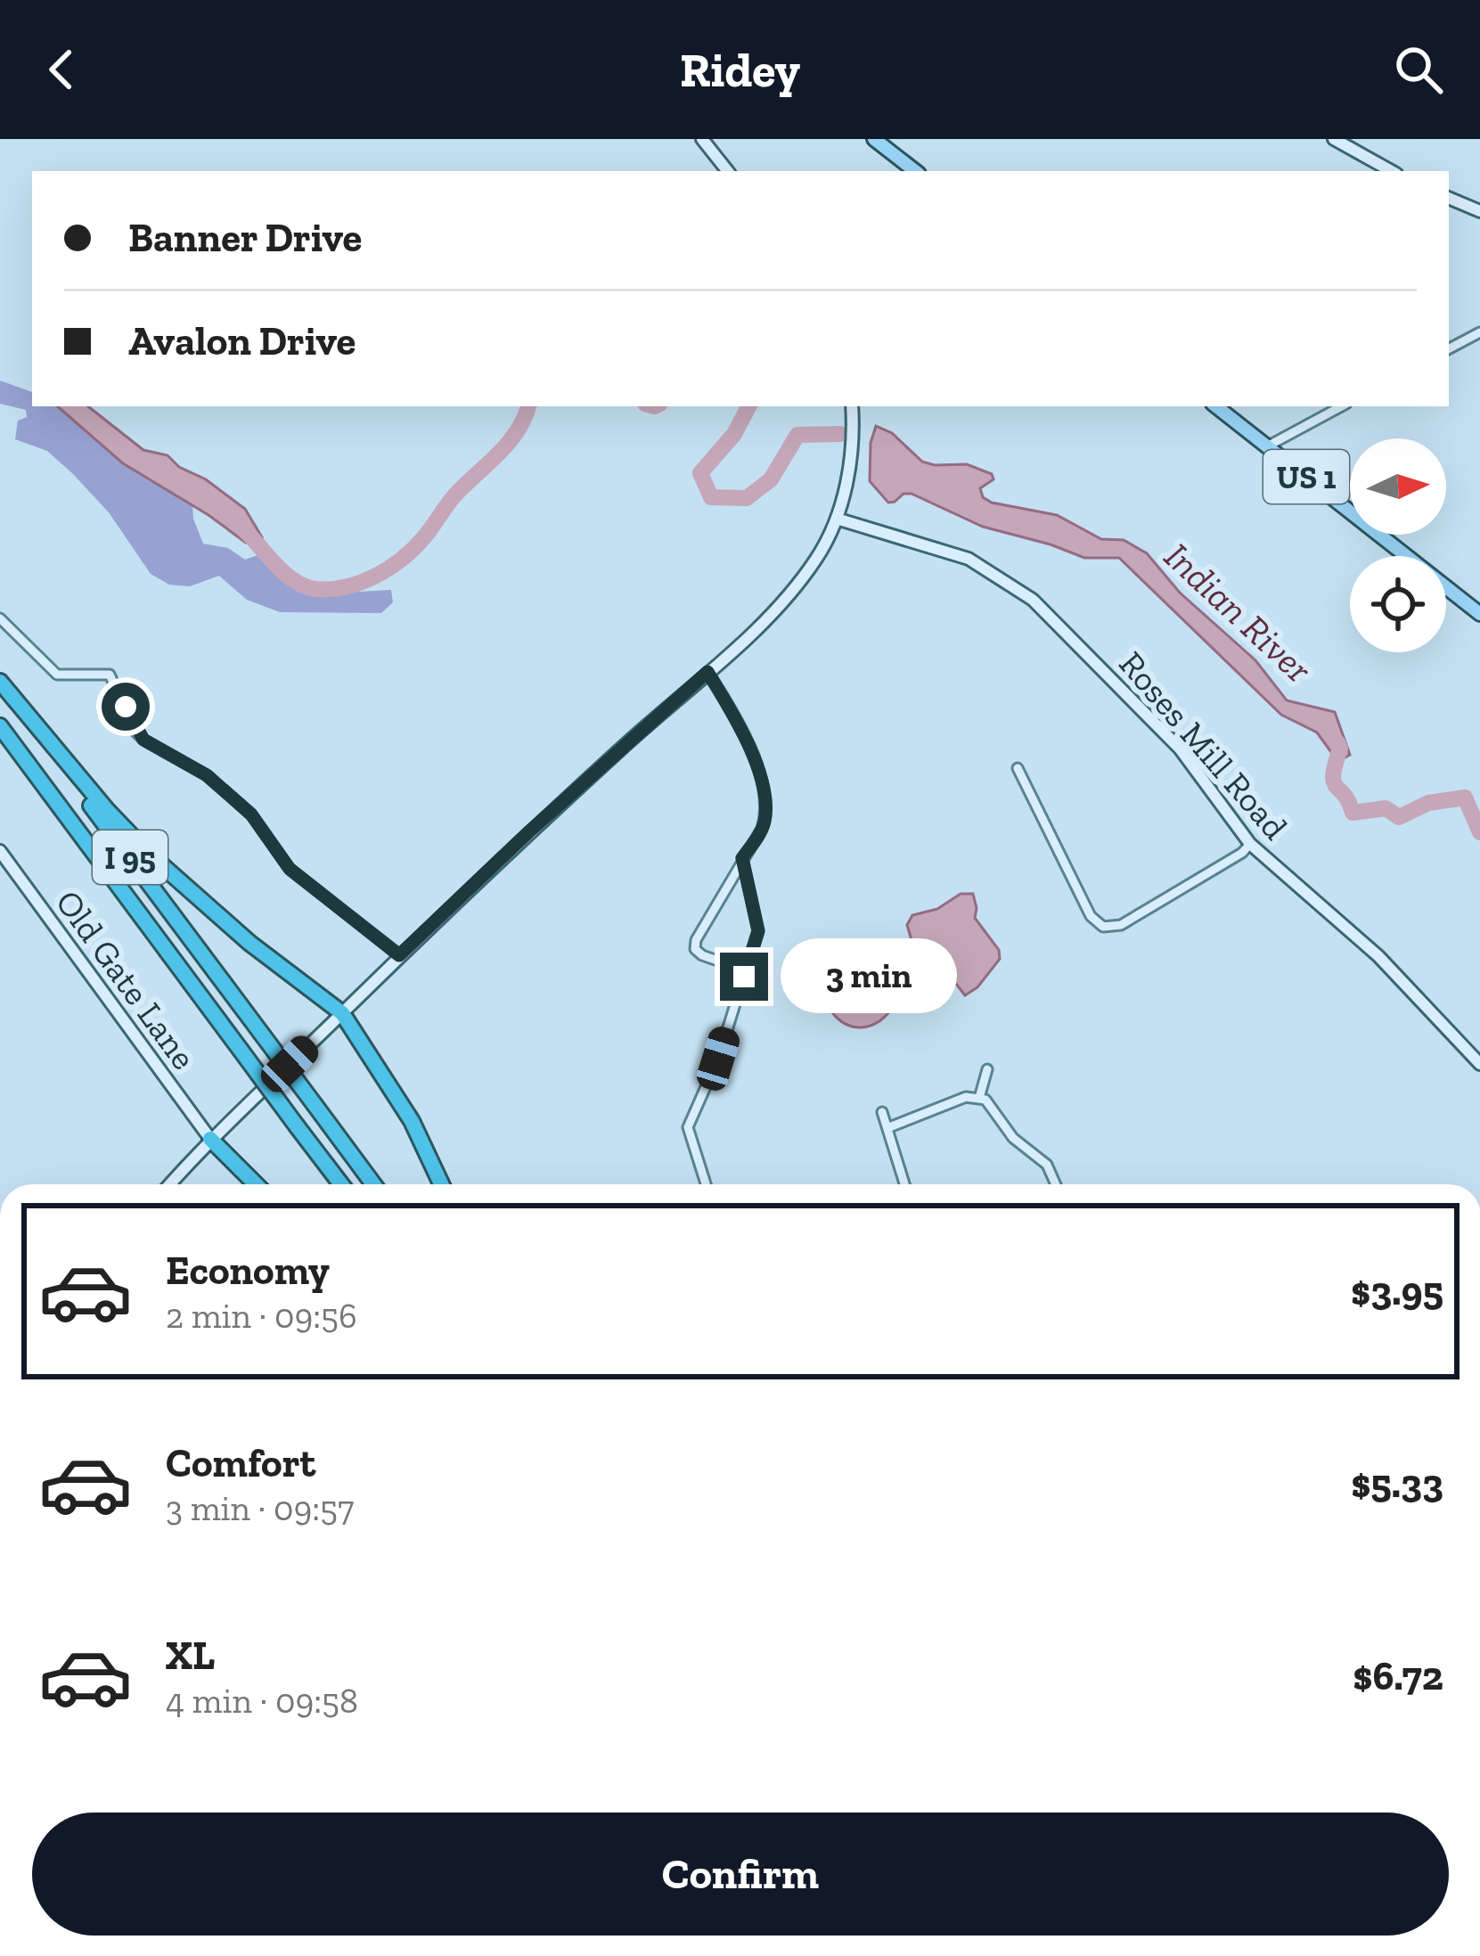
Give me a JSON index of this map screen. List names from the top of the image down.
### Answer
{
  "streets": {
    "highway": ["I 95"],
    "main road": ["US 1", "Roses Mill Road", "Old Gate Lane"]
  },
  "water": ["Indian River"],
  "north": "right",
  "page": {
    "header": "Ridey",
    "banner": ["Banner Drive", "Avalon Drive"],
    "bubble": "3 min",
    "list": [
      {
        "name": "Economy",
        "note": "2 min · 09:56",
        "value": "$3.95"
      },
      {
        "name": "Comfort",
        "note": "3 min · 09:57",
        "value": "$5.33"
      },
      {
        "name": "XL",
        "note": "4 min · 09:58",
        "value": "$6.72"
      }
    ],
    "buttons": "Confirm"
  }
}
